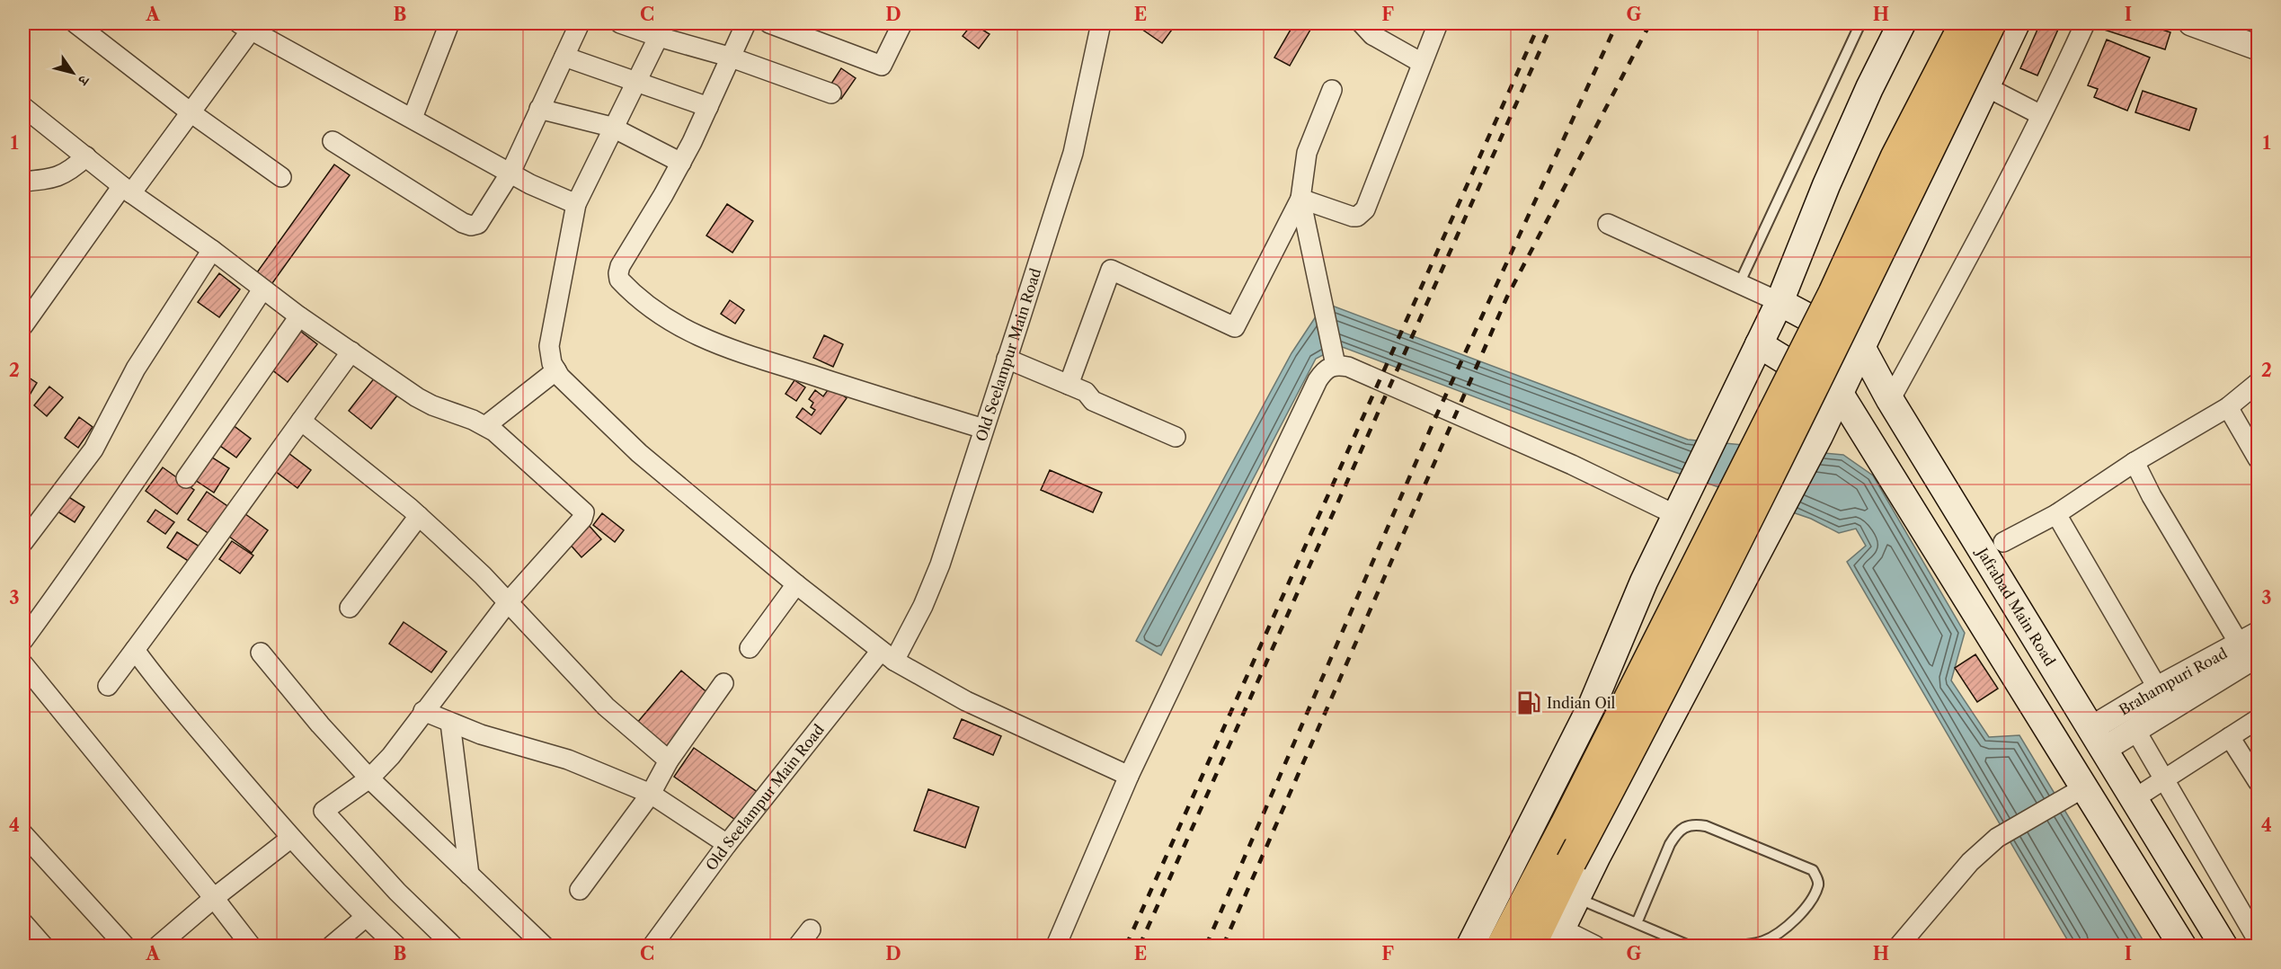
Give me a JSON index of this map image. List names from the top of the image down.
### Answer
{
  "streets": {
    "main road": ["Jafrabad Main Road"],
    "street": ["Old Seelampur Main Road", "Brahampuri Road"]
  },
  "crossings": [
    ["Jafrabad Main Road", "Brahampuri Road"]
  ],
  "places": {
    "fuel station": ["Indian Oil"]
  },
  "north": "bottom right",
  "grid": {
    "columns": [
      "A",
      "B",
      "C",
      "D",
      "E",
      "F",
      "G",
      "H",
      "I"
    ],
    "rows": [
      "1",
      "2",
      "3",
      "4"
    ]
  }
}
